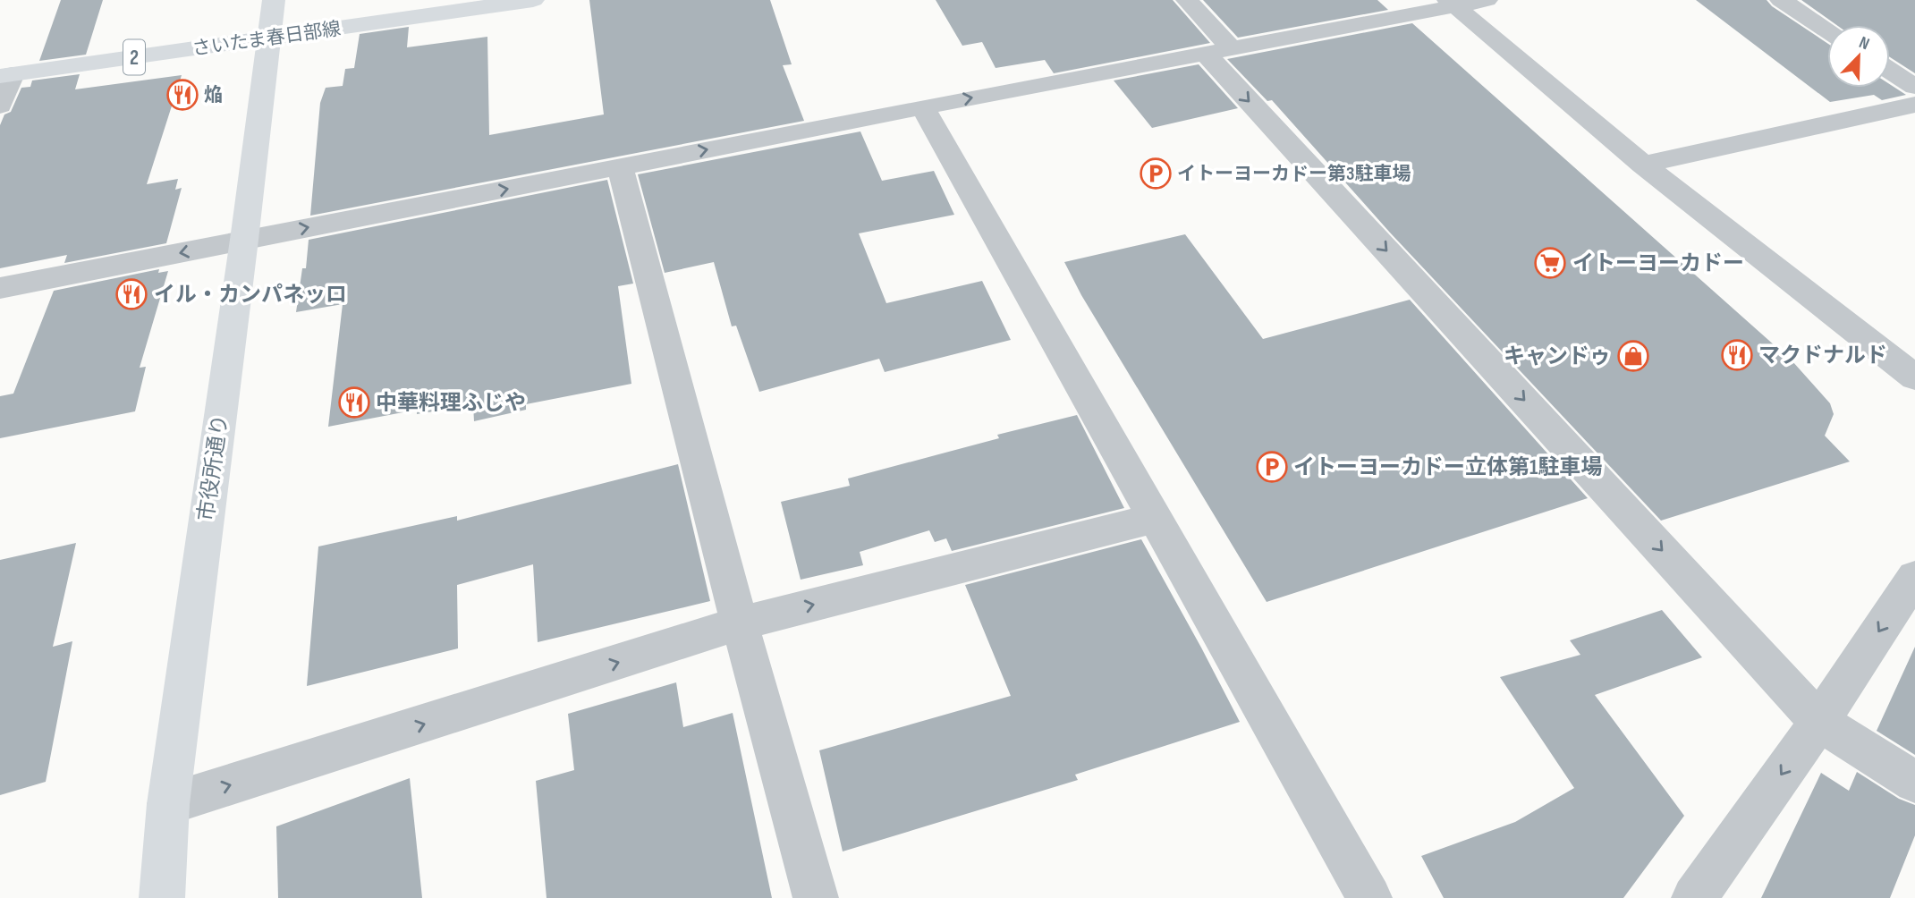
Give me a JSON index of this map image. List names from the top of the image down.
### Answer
{
  "streets": {
    "street": ["さいたま春日部線", "2", "市役所通り"]
  },
  "crossings": [
    ["さいたま春日部線", "市役所通り"]
  ],
  "places": {
    "restaurant": [
      "焔",
      "イル・カンパネッロ",
      "マクドナルド",
      "中華料理ふじや"
    ],
    "parking": ["イトーヨーカドー第3駐車場", "イトーヨーカドー立体第1駐車場"],
    "supermarket": ["イトーヨーカドー"],
    "shop": ["キャンドゥ"]
  },
  "north": "top right"
}
